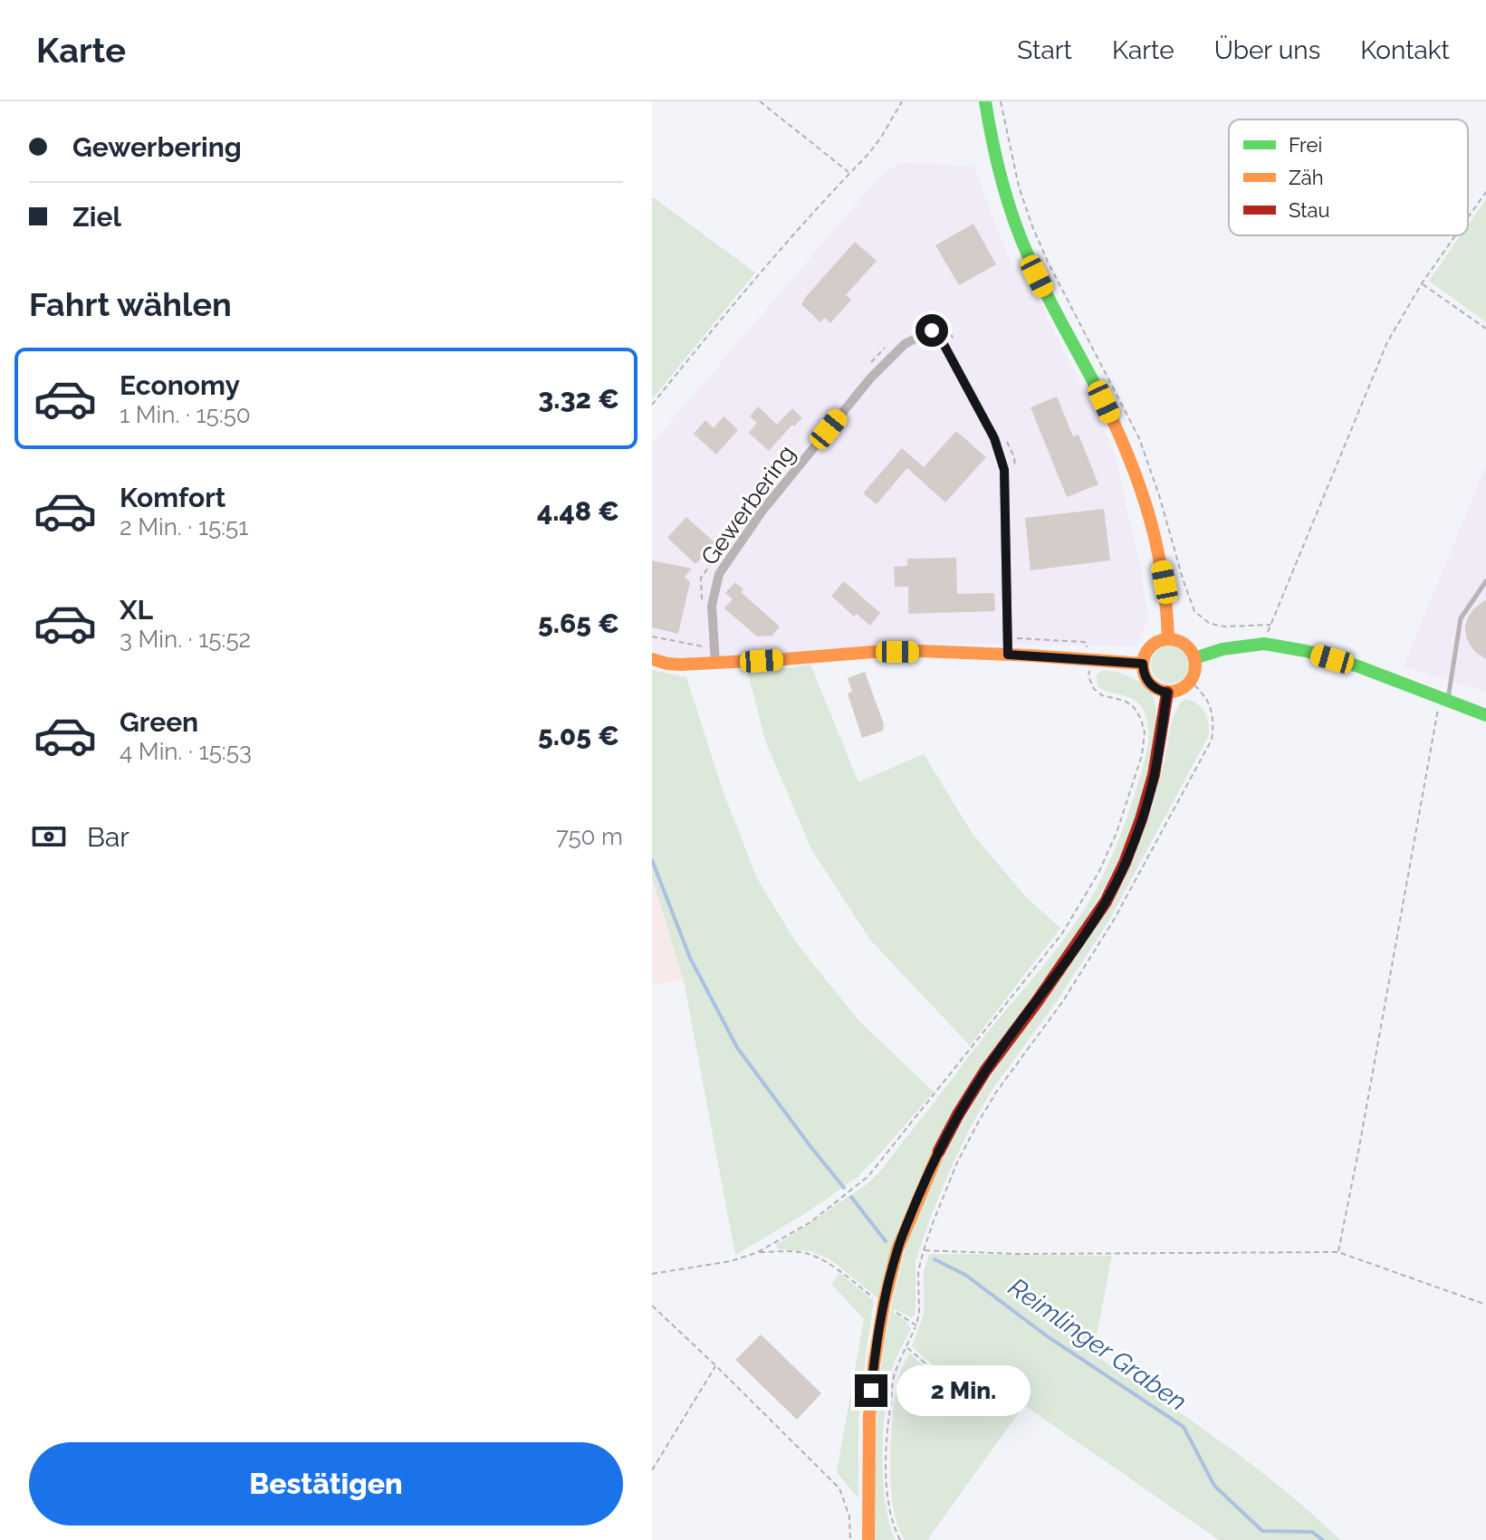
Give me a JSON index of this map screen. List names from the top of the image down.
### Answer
{
  "streets": {
    "street": ["Gewerbering"]
  },
  "water": ["Reimlinger Graben"],
  "legend": ["Frei", "Zäh", "Stau"],
  "page": {
    "header": "Karte",
    "nav": [
      "Start",
      "Karte",
      "Über uns",
      "Kontakt"
    ],
    "banner": ["Gewerbering", "Ziel"],
    "heading": "Fahrt wählen",
    "list": [
      {
        "name": "Economy",
        "note": "1 Min. · 15:50",
        "value": "3.32 €"
      },
      {
        "name": "Komfort",
        "note": "2 Min. · 15:51",
        "value": "4.48 €"
      },
      {
        "name": "XL",
        "note": "3 Min. · 15:52",
        "value": "5.65 €"
      },
      {
        "name": "Green",
        "note": "4 Min. · 15:53",
        "value": "5.05 €"
      }
    ],
    "pay": ["Bar", "750 m"],
    "bubble": "2 Min.",
    "buttons": "Bestätigen"
  }
}
